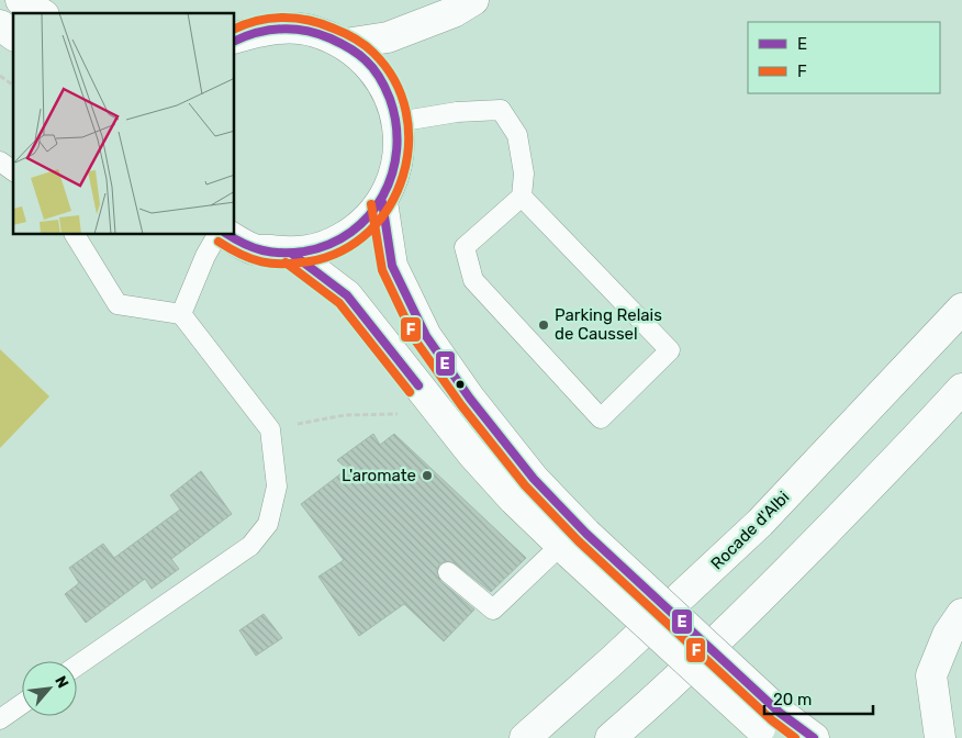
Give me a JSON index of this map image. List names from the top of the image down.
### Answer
{
  "streets": {
    "main road": ["Rocade d'Albi"]
  },
  "places": ["Parking Relais de Caussel", "L'aromate"],
  "lines": ["transit line F", "transit line E"],
  "legend": ["E", "F"],
  "scale_bar": "20 m",
  "north": "top right"
}
